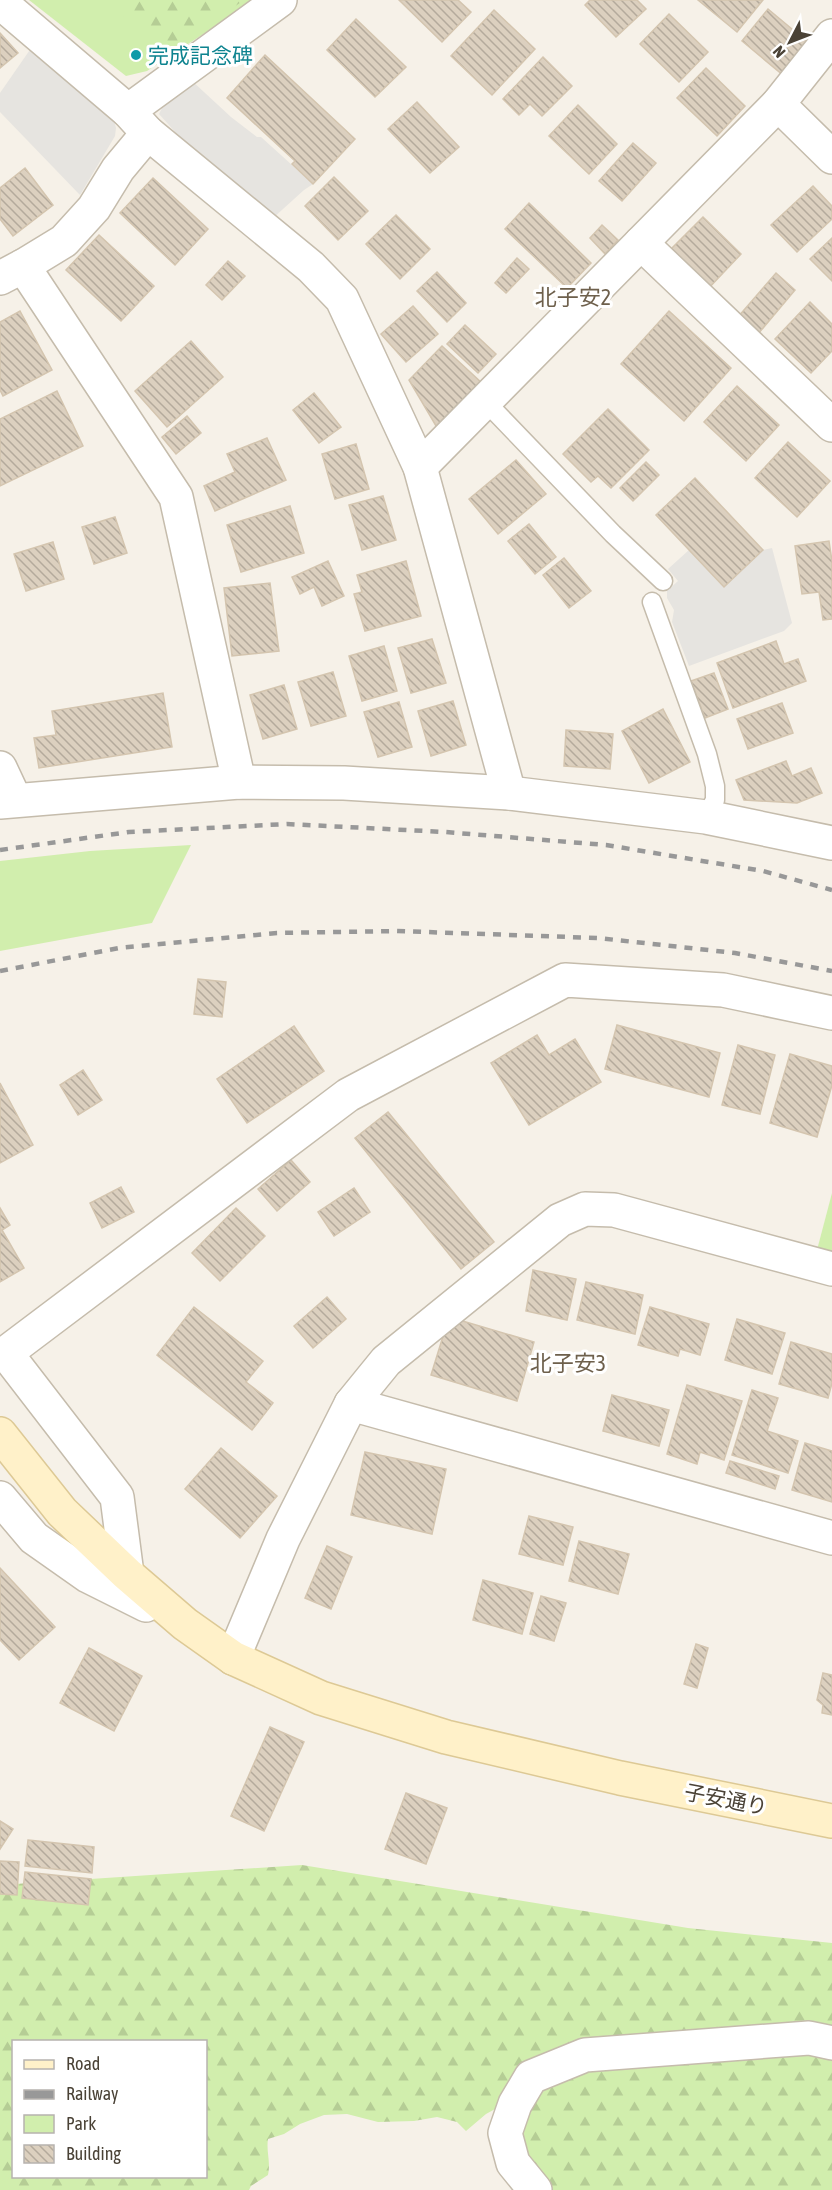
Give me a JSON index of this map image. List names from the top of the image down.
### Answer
{
  "streets": {
    "street": ["子安通り"]
  },
  "districts": ["北子安2", "北子安3"],
  "places": ["完成記念碑"],
  "legend": [
    "Road",
    "Railway",
    "Park",
    "Building"
  ],
  "north": "bottom left"
}
